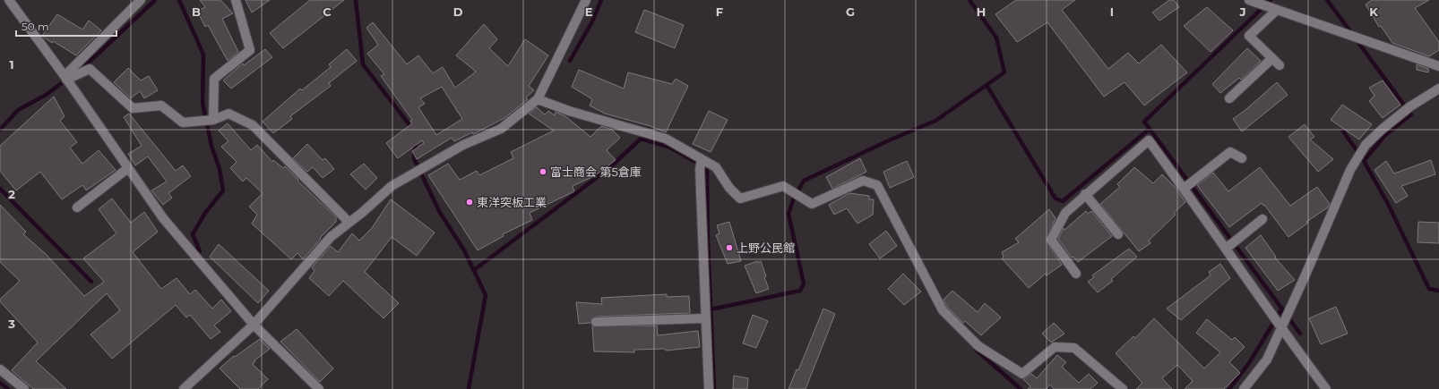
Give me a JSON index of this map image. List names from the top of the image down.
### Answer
{
  "places": ["富士商会 第5倉庫", "東洋突板工業", "上野公民館"],
  "scale_bar": "50 m",
  "grid": {
    "columns": [
      "B",
      "C",
      "D",
      "E",
      "F",
      "G",
      "H",
      "I",
      "J",
      "K"
    ],
    "rows": ["1", "2", "3"]
  }
}
